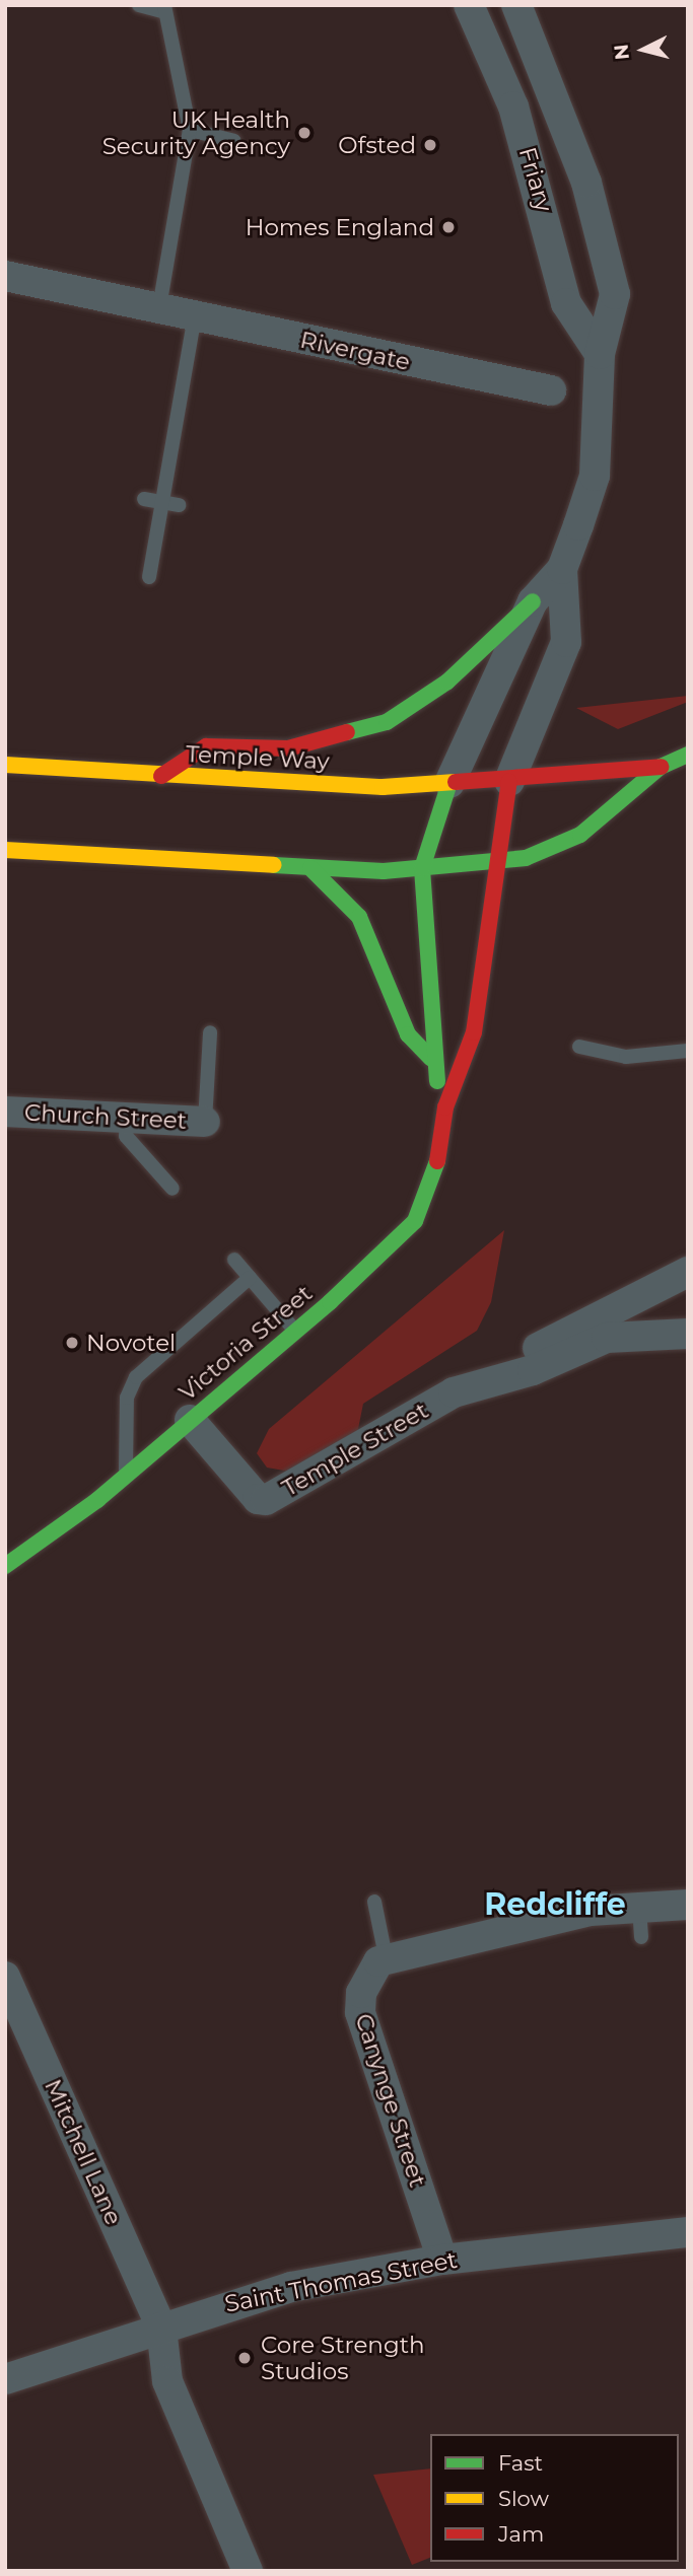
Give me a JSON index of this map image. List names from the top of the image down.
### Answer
{
  "streets": {
    "main road": ["Temple Way", "Victoria Street"],
    "street": [
      "Friary",
      "Rivergate",
      "Church Street",
      "Temple Street",
      "Canynge Street",
      "Mitchell Lane",
      "Saint Thomas Street"
    ]
  },
  "crossings": [
    ["Friary", "Temple Way"],
    ["Friary", "Victoria Street"],
    ["Temple Way", "Victoria Street"],
    ["Victoria Street", "Temple Street"],
    ["Canynge Street", "Saint Thomas Street"],
    ["Mitchell Lane", "Saint Thomas Street"]
  ],
  "districts": ["Redcliffe"],
  "places": [
    "UK Health Security Agency",
    "Ofsted",
    "Homes England",
    "Novotel",
    "Core Strength Studios"
  ],
  "legend": ["Fast", "Slow", "Jam"],
  "north": "left"
}
